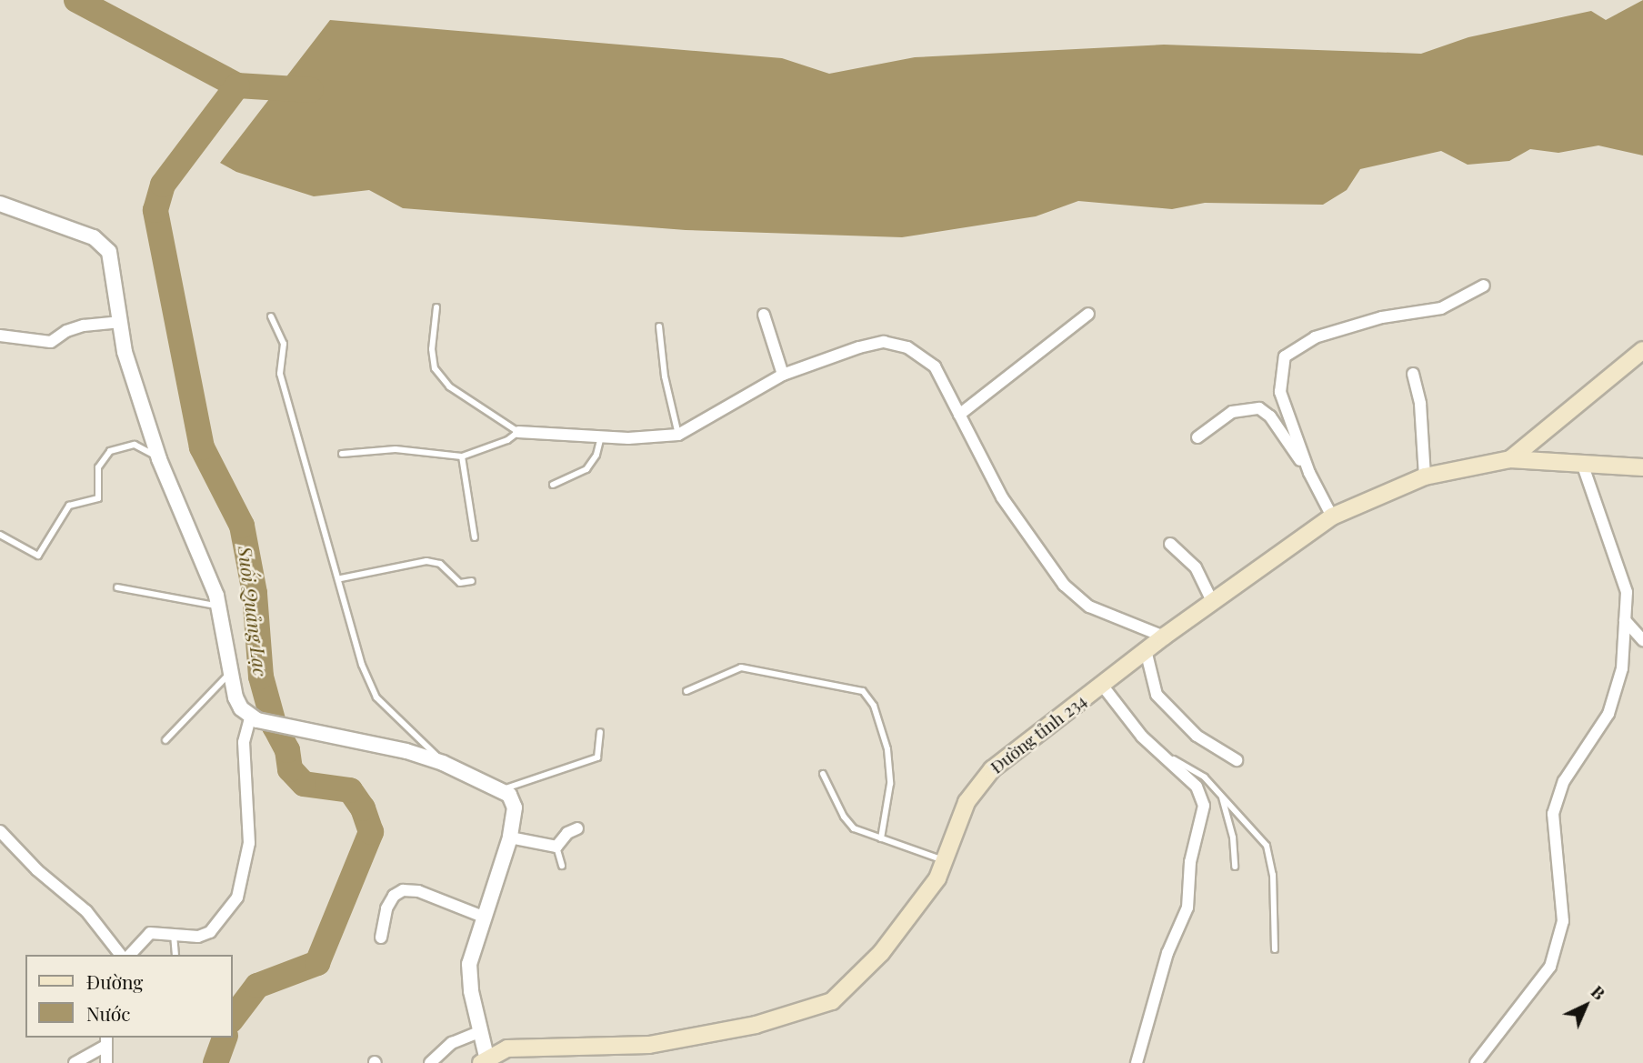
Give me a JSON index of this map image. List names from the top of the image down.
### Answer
{
  "streets": {
    "main road": ["Đường tỉnh 234"]
  },
  "water": ["Suối Quảng Lạc"],
  "legend": ["Đường", "Nước"],
  "north": "top right"
}
